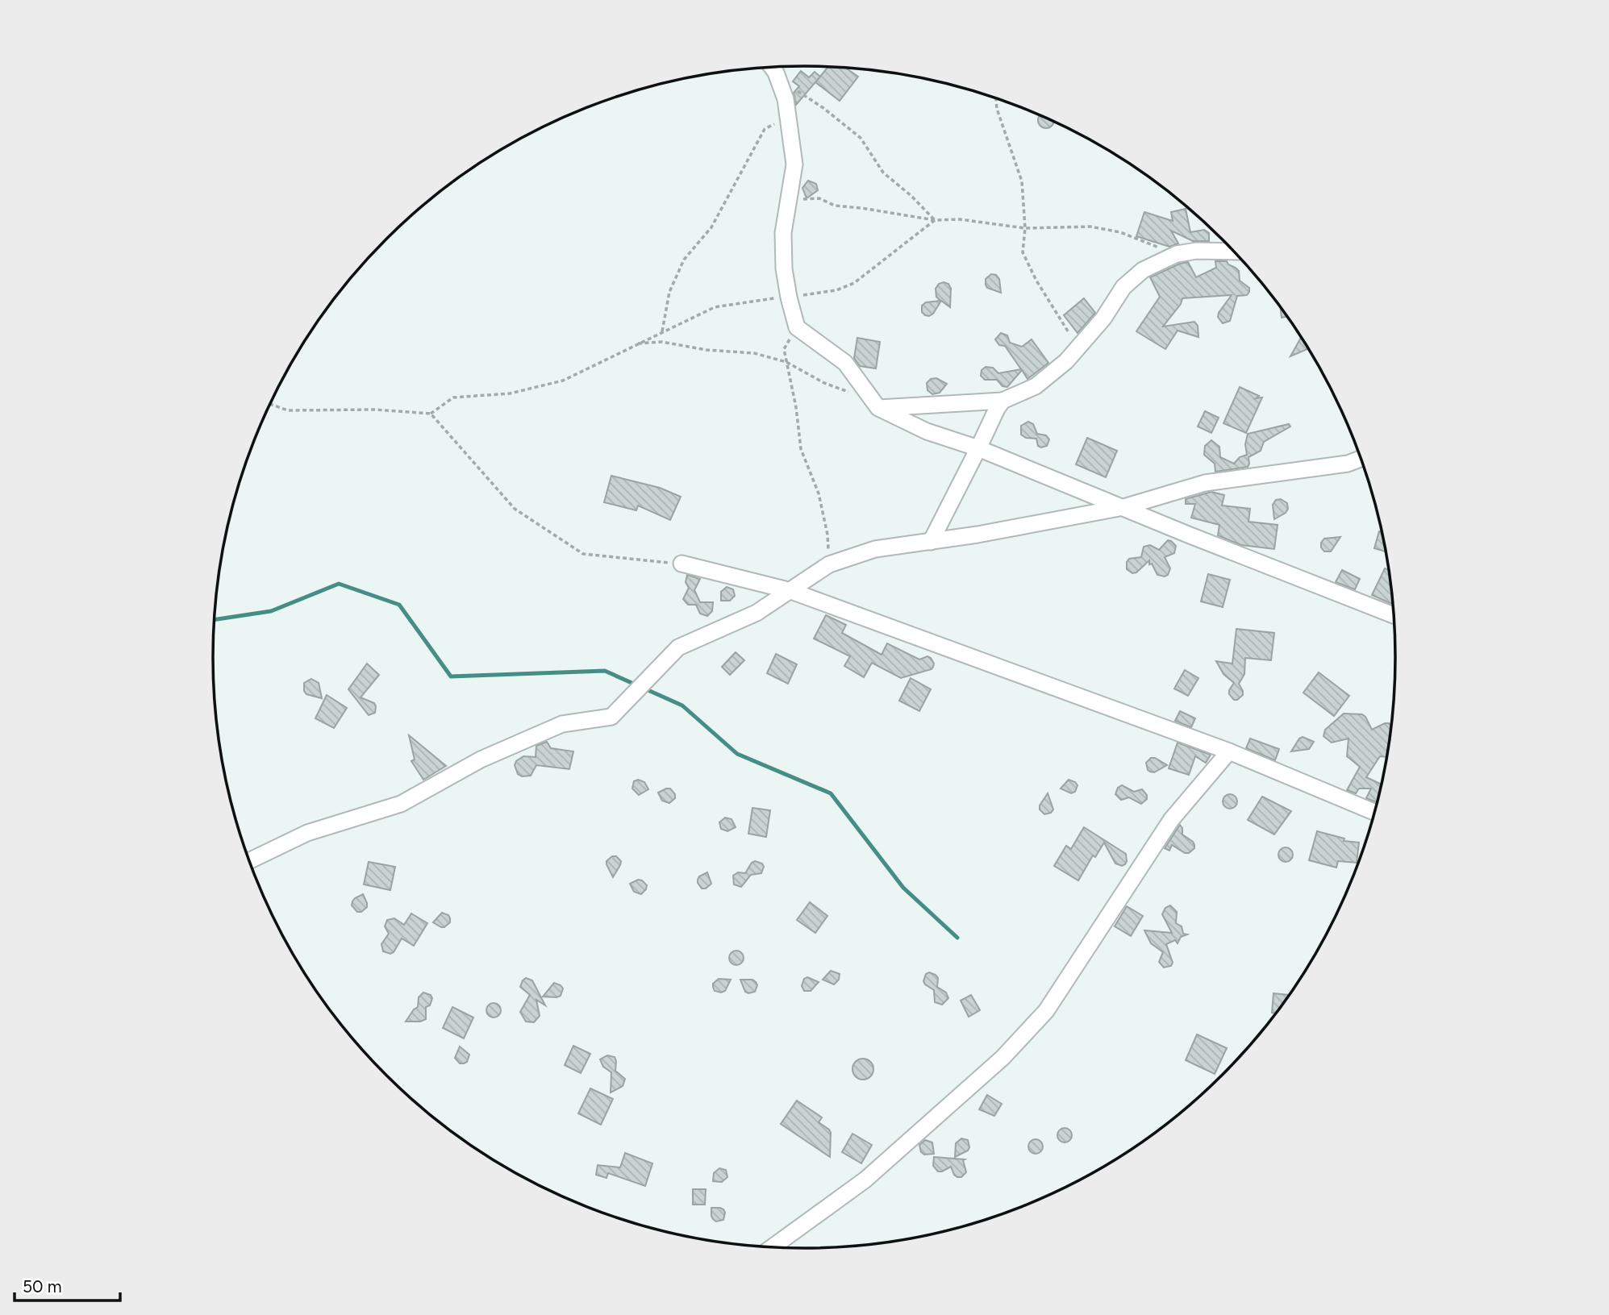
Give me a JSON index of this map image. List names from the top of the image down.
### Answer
{
  "scale_bar": "50 m"
}
